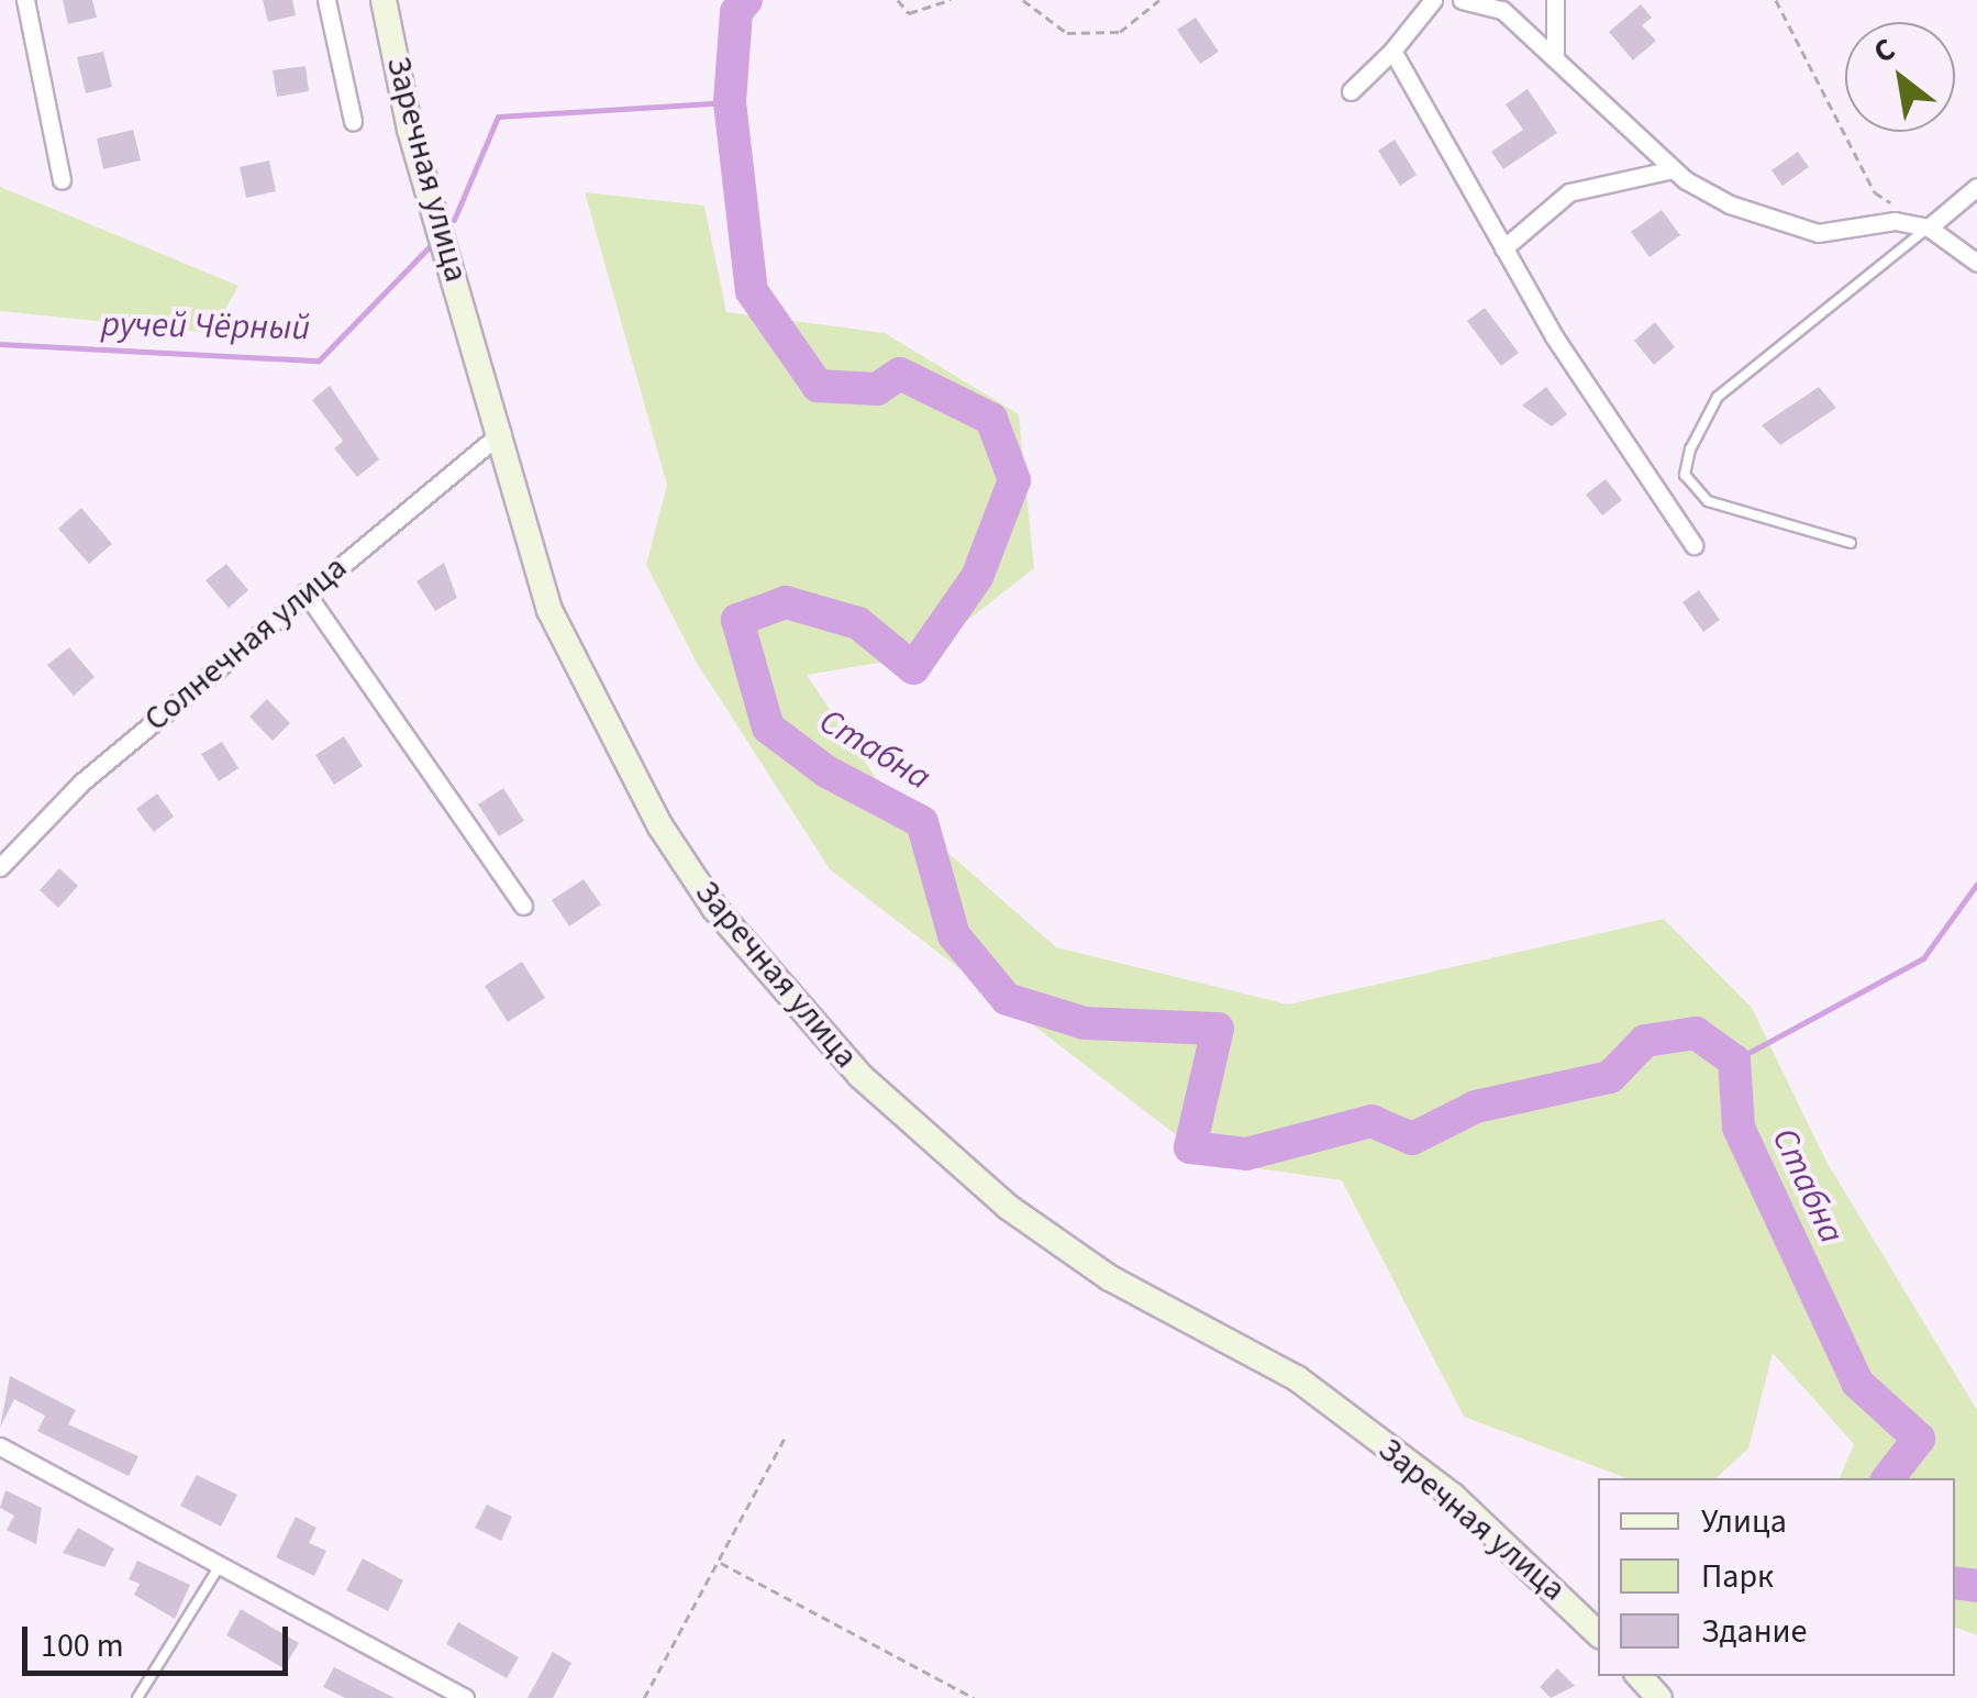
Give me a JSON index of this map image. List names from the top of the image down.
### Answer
{
  "streets": {
    "street": ["Заречная улица", "Солнечная улица"]
  },
  "crossings": [
    ["Заречная улица", "Солнечная улица"]
  ],
  "water": ["ручей Чёрный", "Стабна"],
  "legend": ["Улица", "Парк", "Здание"],
  "scale_bar": "100 m",
  "north": "top left"
}
